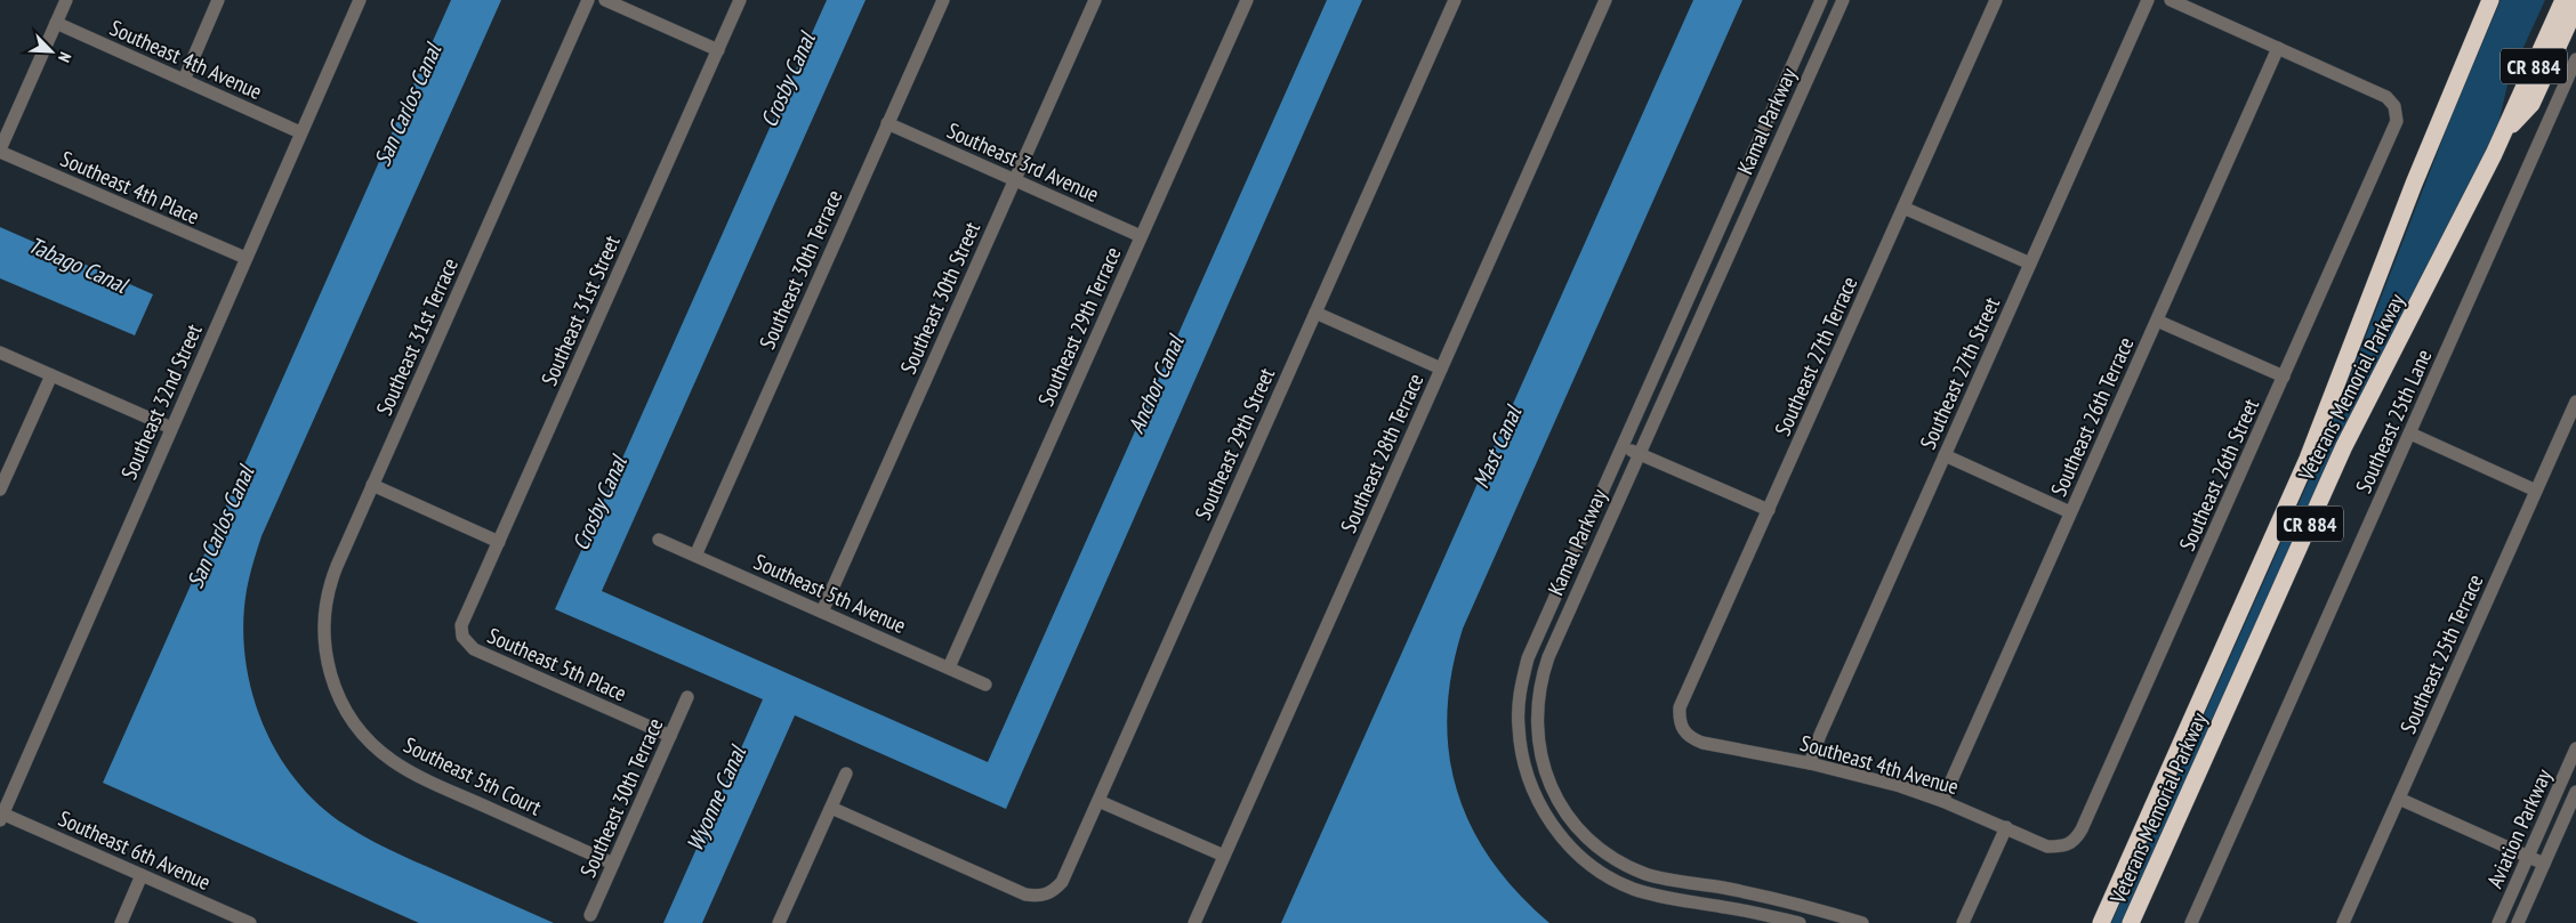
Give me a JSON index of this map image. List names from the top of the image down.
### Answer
{
  "streets": {
    "highway": ["CR 884", "Veterans Memorial Parkway"],
    "street": [
      "Southeast 4th Avenue",
      "Kamal Parkway",
      "Southeast 3rd Avenue",
      "Southeast 4th Place",
      "Southeast 30th Terrace",
      "Southeast 30th Street",
      "Southeast 31st Street",
      "Southeast 29th Terrace",
      "Southeast 31st Terrace",
      "Southeast 27th Terrace",
      "Southeast 27th Street",
      "Southeast 32nd Street",
      "Southeast 26th Terrace",
      "Southeast 25th Lane",
      "Southeast 29th Street",
      "Southeast 28th Terrace",
      "Southeast 26th Street",
      "Southeast 5th Avenue",
      "Southeast 25th Terrace",
      "Southeast 5th Place",
      "Southeast 5th Court",
      "Aviation Parkway",
      "Southeast 6th Avenue"
    ]
  },
  "crossings": [
    ["Southeast 4th Avenue", "Southeast 27th Terrace"],
    ["Southeast 4th Avenue", "Southeast 27th Street"],
    ["Southeast 4th Avenue", "Southeast 32nd Street"],
    ["Southeast 4th Avenue", "Southeast 26th Terrace"],
    ["Southeast 4th Avenue", "Southeast 26th Street"],
    ["Southeast 3rd Avenue", "Southeast 30th Terrace"],
    ["Southeast 3rd Avenue", "Southeast 30th Street"],
    ["Southeast 3rd Avenue", "Southeast 29th Terrace"],
    ["Southeast 4th Place", "Southeast 32nd Street"],
    ["Southeast 30th Terrace", "Southeast 5th Avenue"],
    ["Southeast 30th Terrace", "Southeast 5th Place"],
    ["Southeast 30th Terrace", "Southeast 5th Court"],
    ["Southeast 30th Street", "Southeast 5th Avenue"],
    ["Southeast 31st Street", "Southeast 5th Place"],
    ["Southeast 29th Terrace", "Southeast 5th Avenue"],
    ["Southeast 31st Terrace", "Southeast 5th Court"],
    ["Southeast 32nd Street", "Southeast 6th Avenue"],
    ["Southeast 26th Terrace", "Southeast 26th Street"]
  ],
  "water": [
    "Crosby Canal",
    "San Carlos Canal",
    "Tabago Canal",
    "Anchor Canal",
    "Mast Canal",
    "Wyonne Canal"
  ],
  "north": "bottom right"
}
